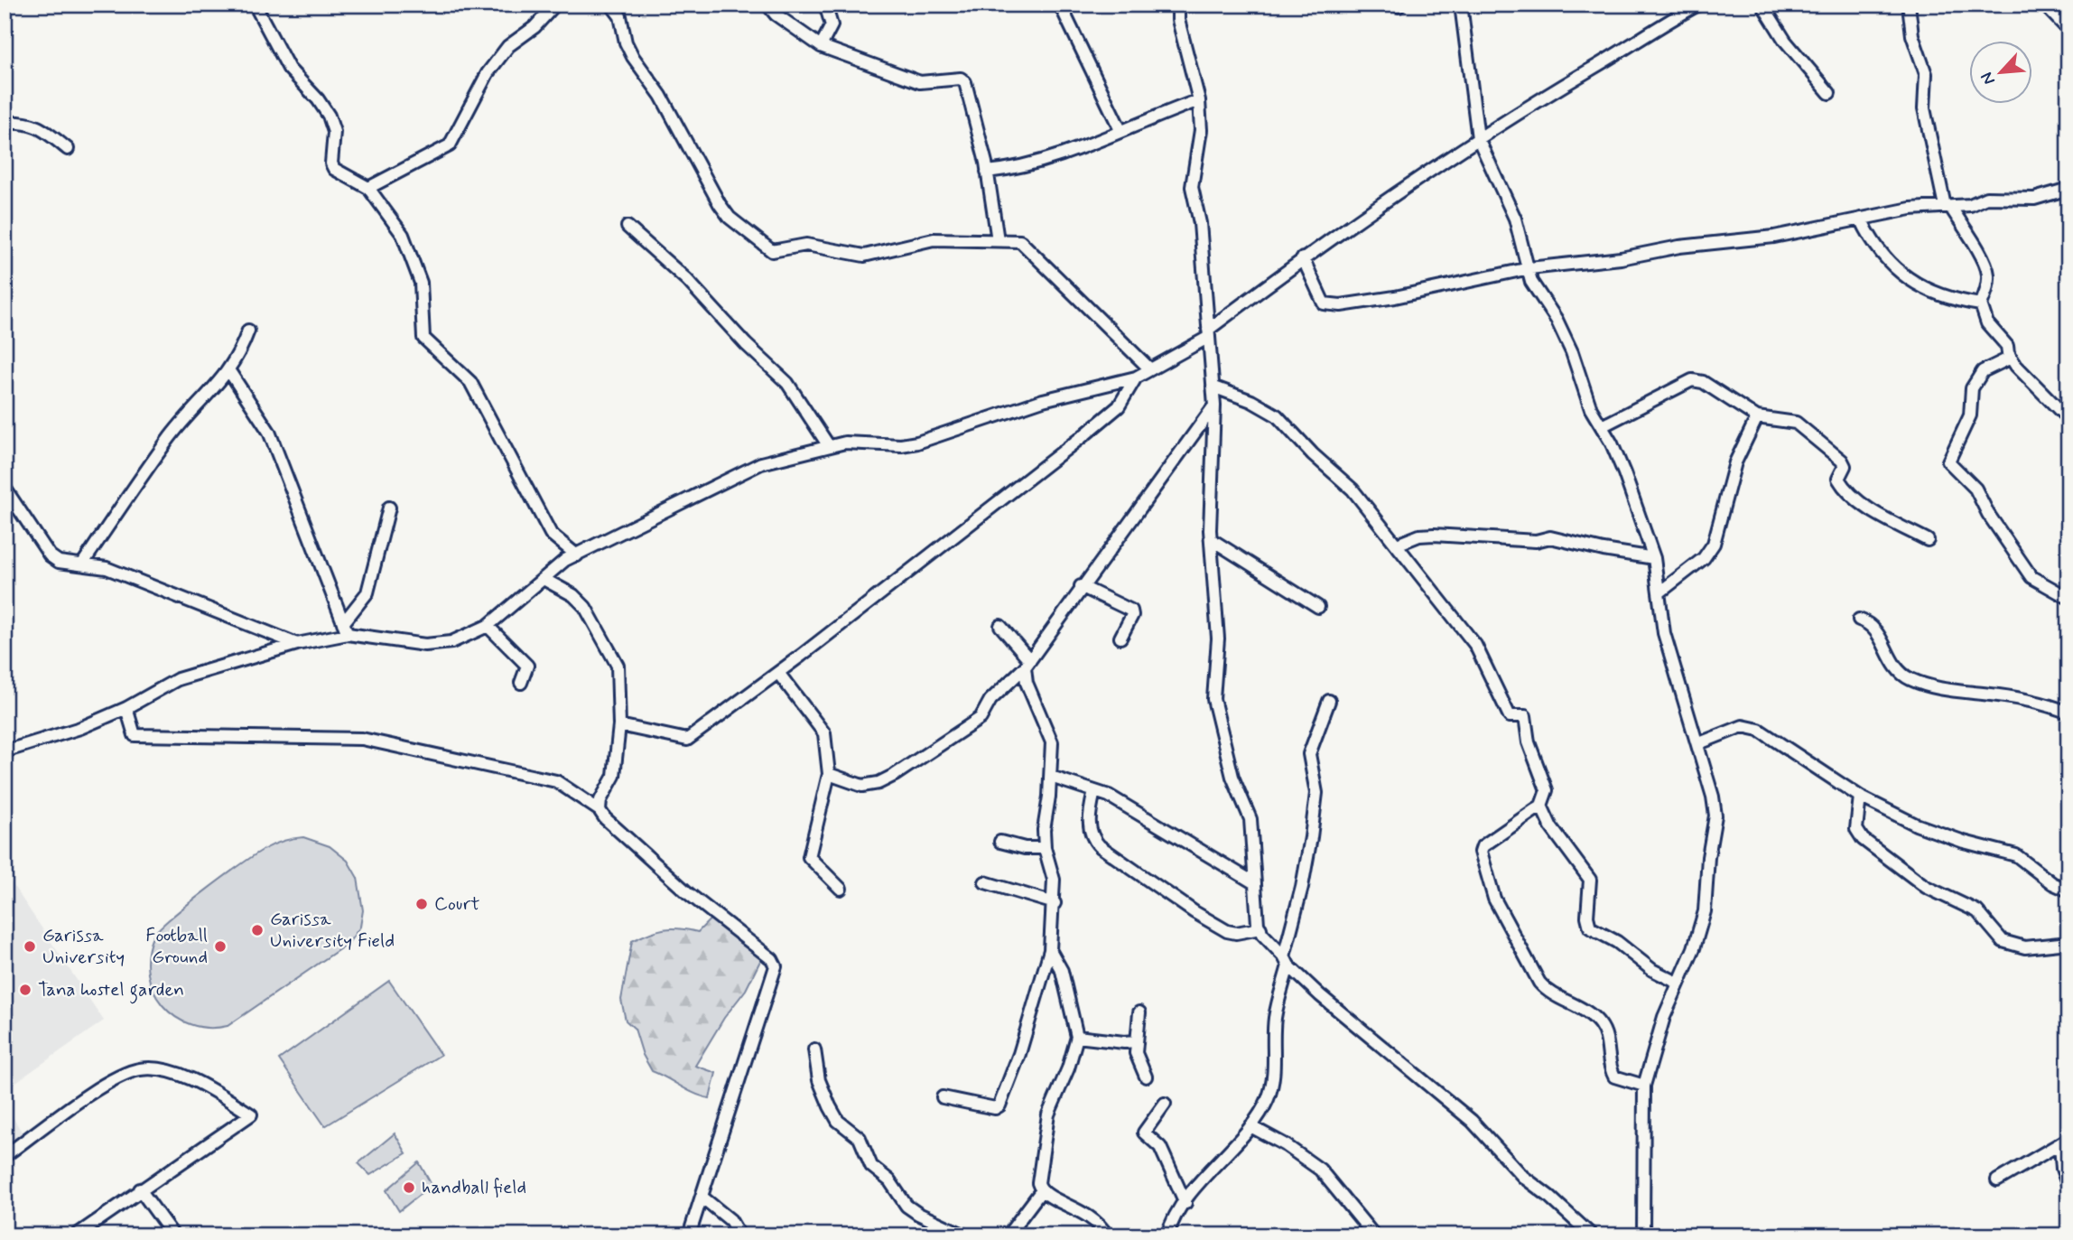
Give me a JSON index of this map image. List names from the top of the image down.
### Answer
{
  "places": [
    "Court",
    "Garissa University Field",
    "Garissa University",
    "Football Ground",
    "Tana hostel garden",
    "handball field"
  ],
  "north": "bottom left"
}
